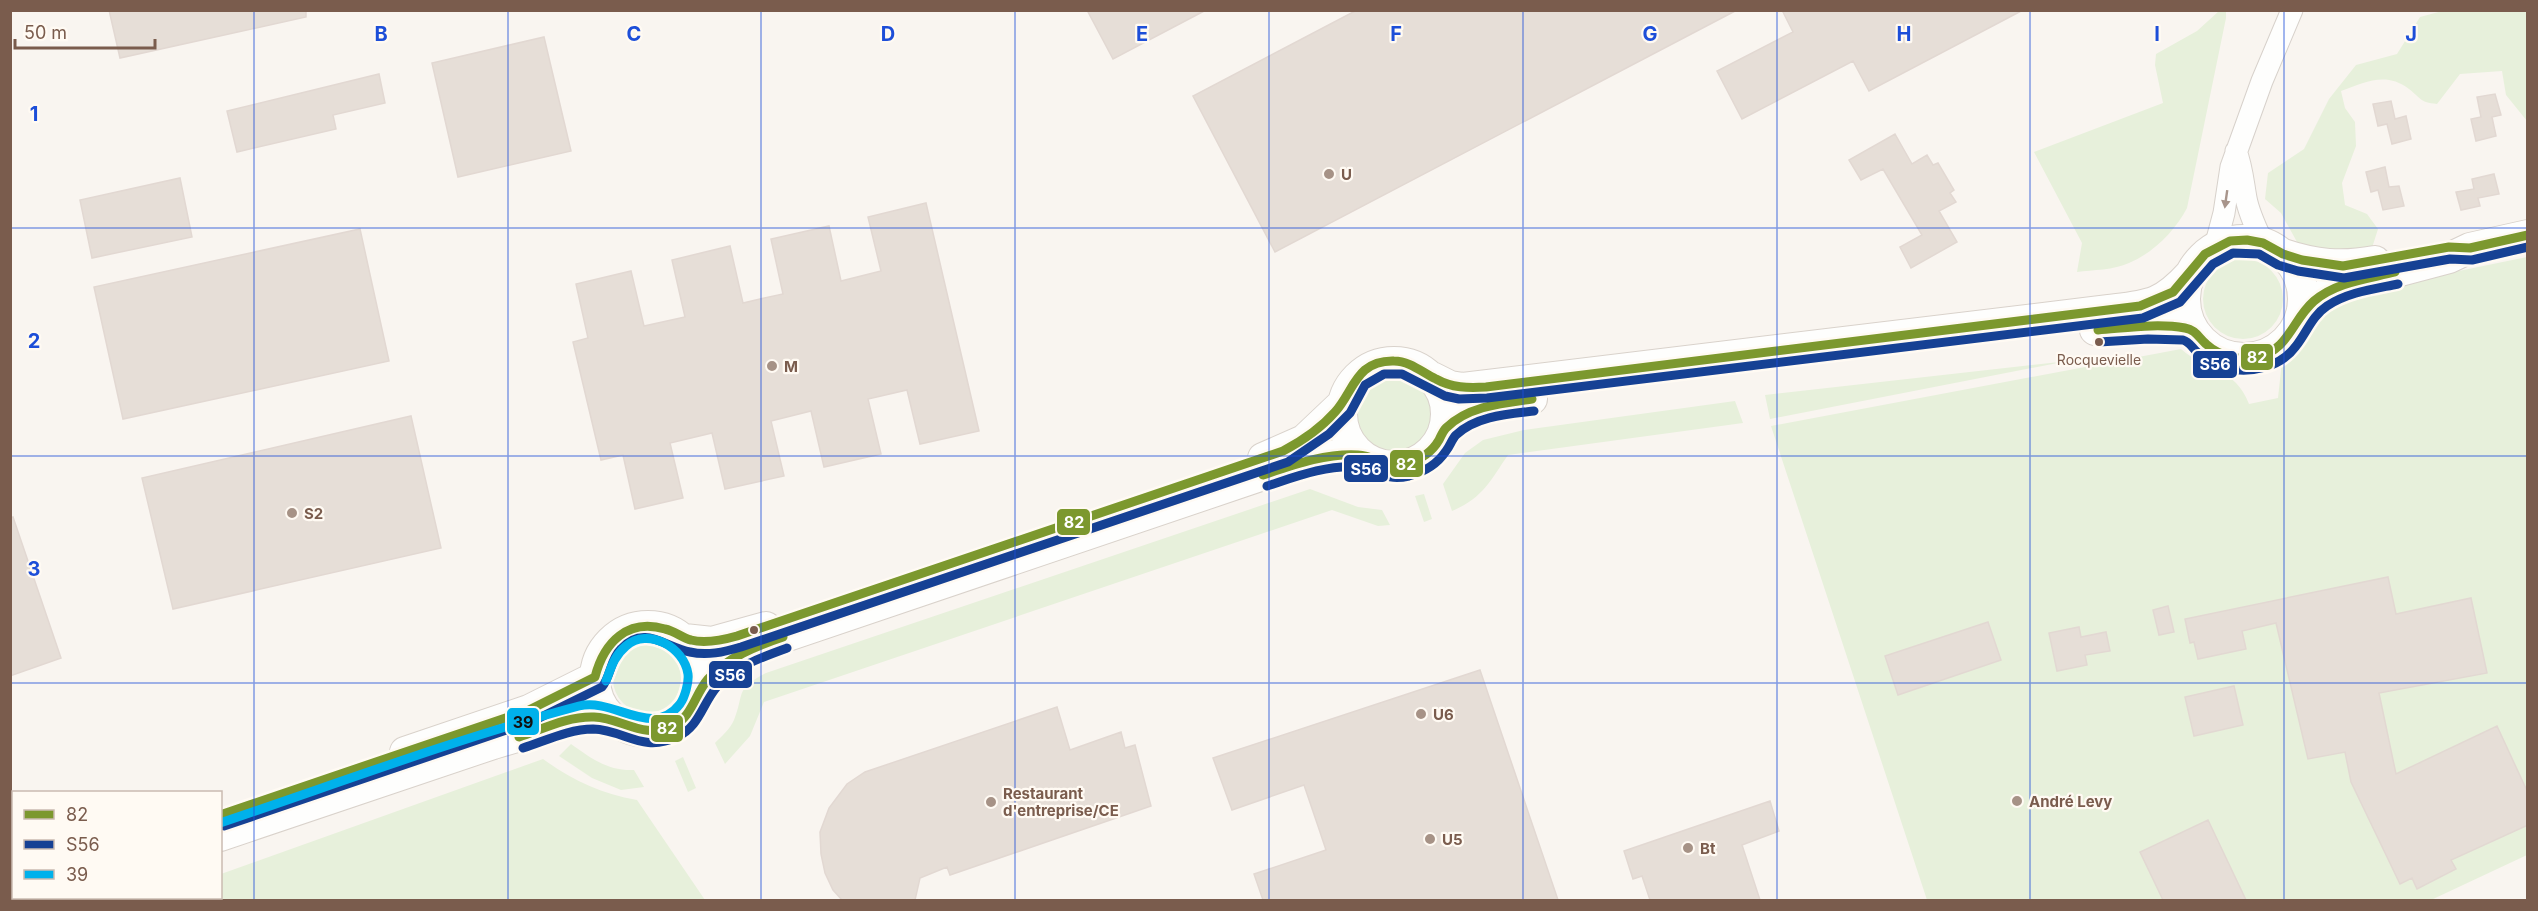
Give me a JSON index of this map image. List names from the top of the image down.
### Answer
{
  "places": [
    "U",
    "Rocquevielle",
    "M",
    "S2",
    "U6",
    "André Levy",
    "Restaurant d'entreprise/CE",
    "U5",
    "Bt"
  ],
  "lines": ["transit line 82", "transit line S56", "transit line 39"],
  "legend": ["82", "S56", "39"],
  "scale_bar": "50 m",
  "grid": {
    "columns": [
      "B",
      "C",
      "D",
      "E",
      "F",
      "G",
      "H",
      "I",
      "J"
    ],
    "rows": ["1", "2", "3"]
  }
}
